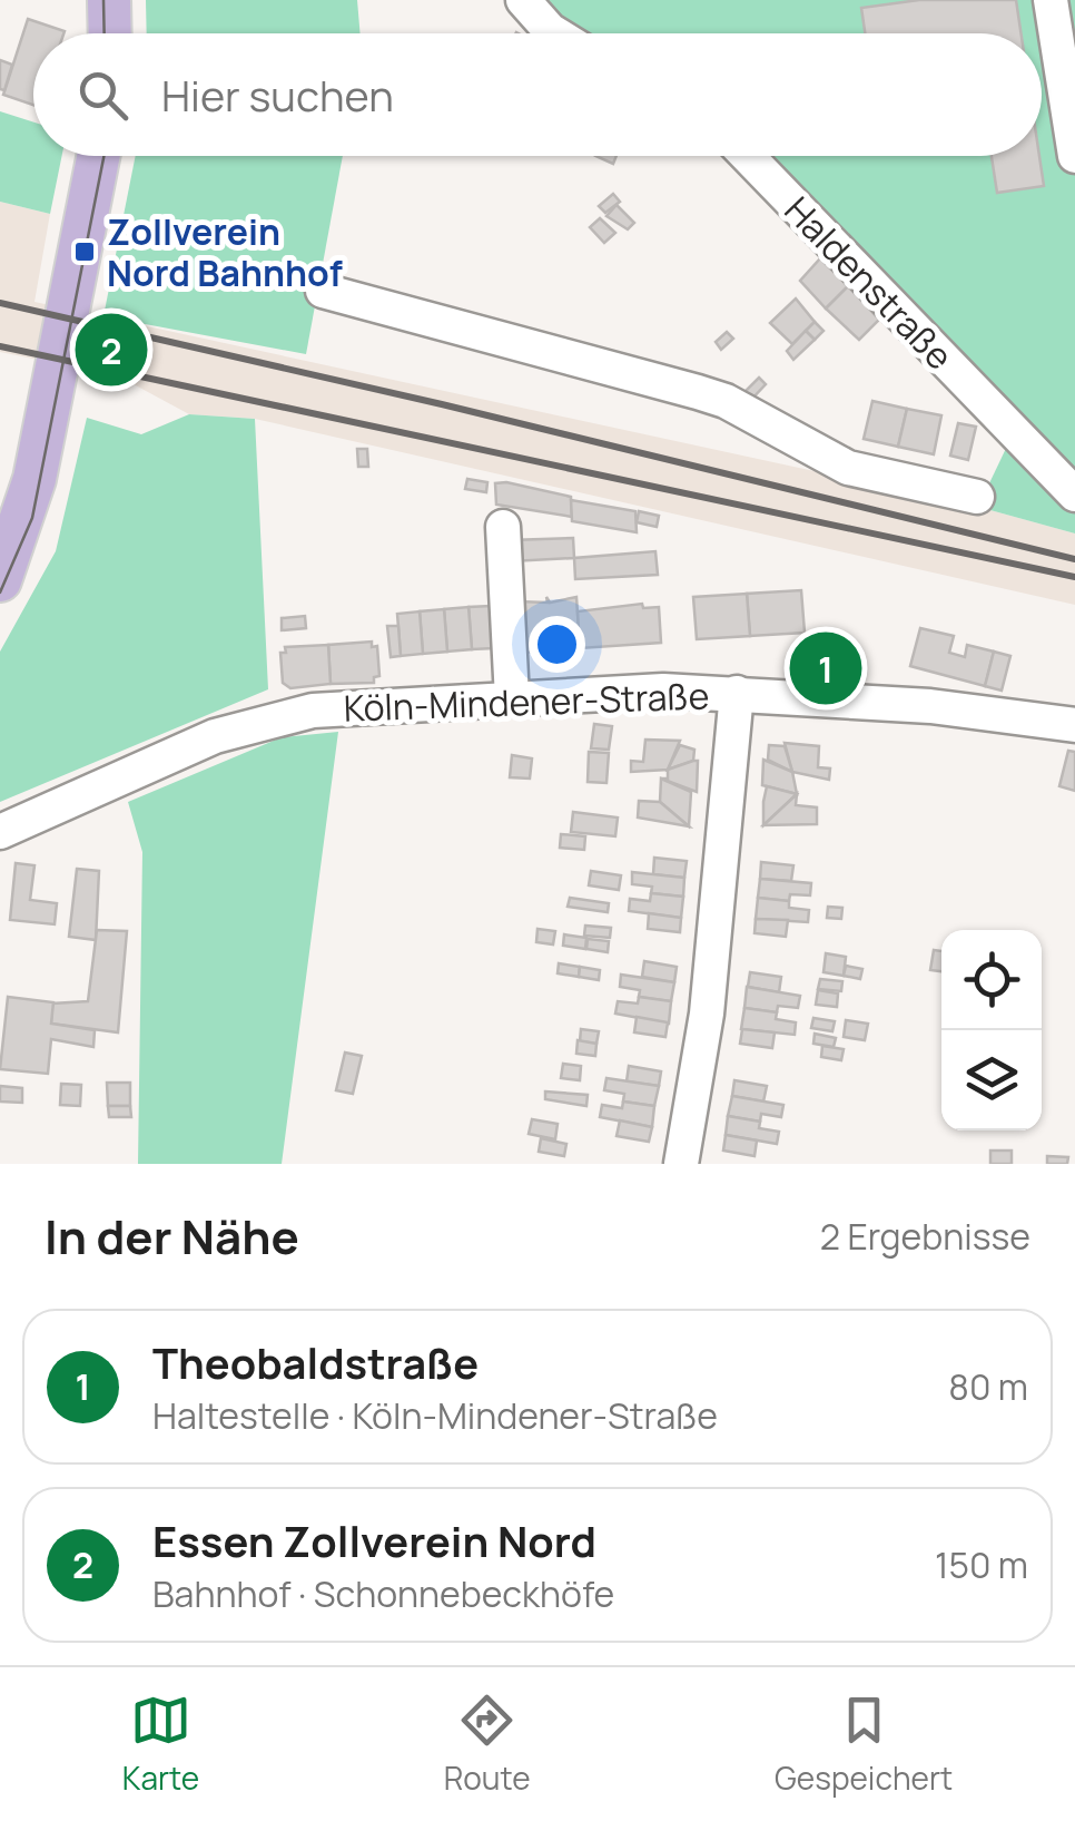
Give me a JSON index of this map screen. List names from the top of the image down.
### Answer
{
  "streets": {
    "street": ["Haldenstraße", "Köln-Mindener-Straße"]
  },
  "places": {
    "transit": ["Zollverein Nord Bahnhof"]
  },
  "page": {
    "search": "Hier suchen",
    "pins": ["2", "1"],
    "heading": ["In der Nähe", "2 Ergebnisse"],
    "list": [
      {
        "mark": "1",
        "name": "Theobaldstraße",
        "note": "Haltestelle · Köln-Mindener-Straße",
        "value": "80 m"
      },
      {
        "mark": "2",
        "name": "Essen Zollverein Nord",
        "note": "Bahnhof · Schonnebeckhöfe",
        "value": "150 m"
      }
    ],
    "nav": ["Karte", "Route", "Gespeichert"]
  }
}
